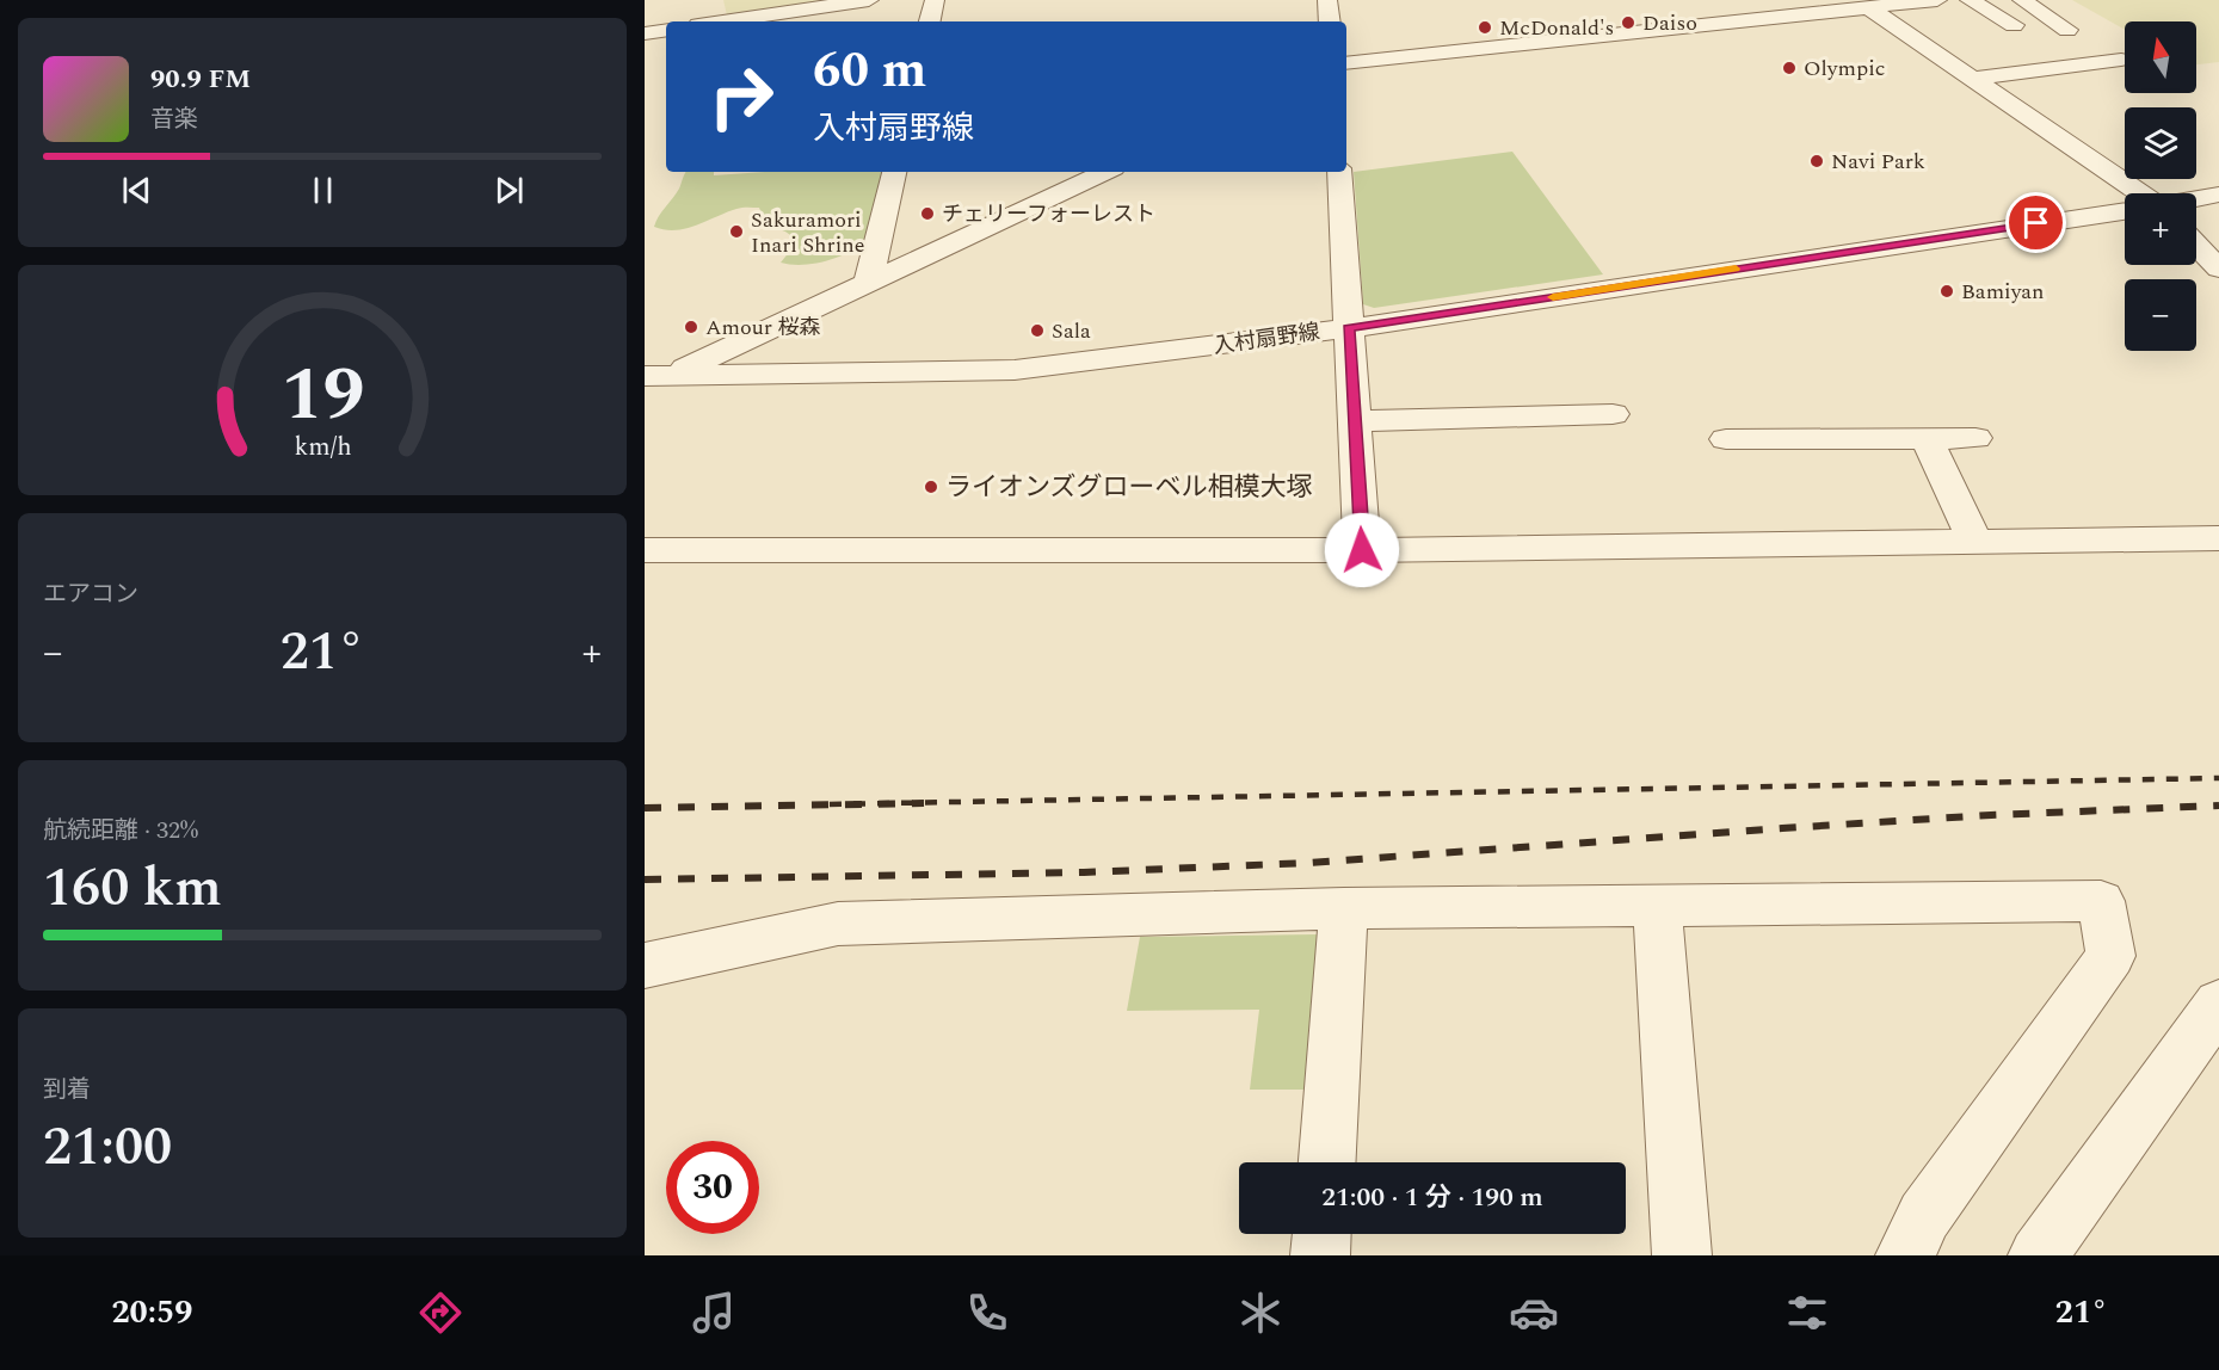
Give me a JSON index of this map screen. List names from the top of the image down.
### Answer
{
  "streets": {
    "street": ["入村扇野線"]
  },
  "places": [
    "Daiso",
    "McDonald's",
    "Olympic",
    "Navi Park",
    "チェリーフォーレスト",
    "Sakuramori Inari Shrine",
    "Bamiyan",
    "Amour 桜森",
    "Sala",
    "ライオンズグローベル相模大塚"
  ],
  "north": "top",
  "page": {
    "map_buttons": ["+", "−"],
    "turn": ["60 m", "入村扇野線"],
    "song": ["90.9 FM", "音楽"],
    "tile": [
      "エアコン",
      ["航続距離 · 32%", "160 km"],
      ["到着", "21:00"]
    ],
    "heat": ["−", "21°", "+"],
    "limit": "30",
    "trip": "21:00 · 1 分 · 190 m",
    "tabs": ["20:59", "21°"],
    "gauge": ["19", "km/h"]
  }
}
